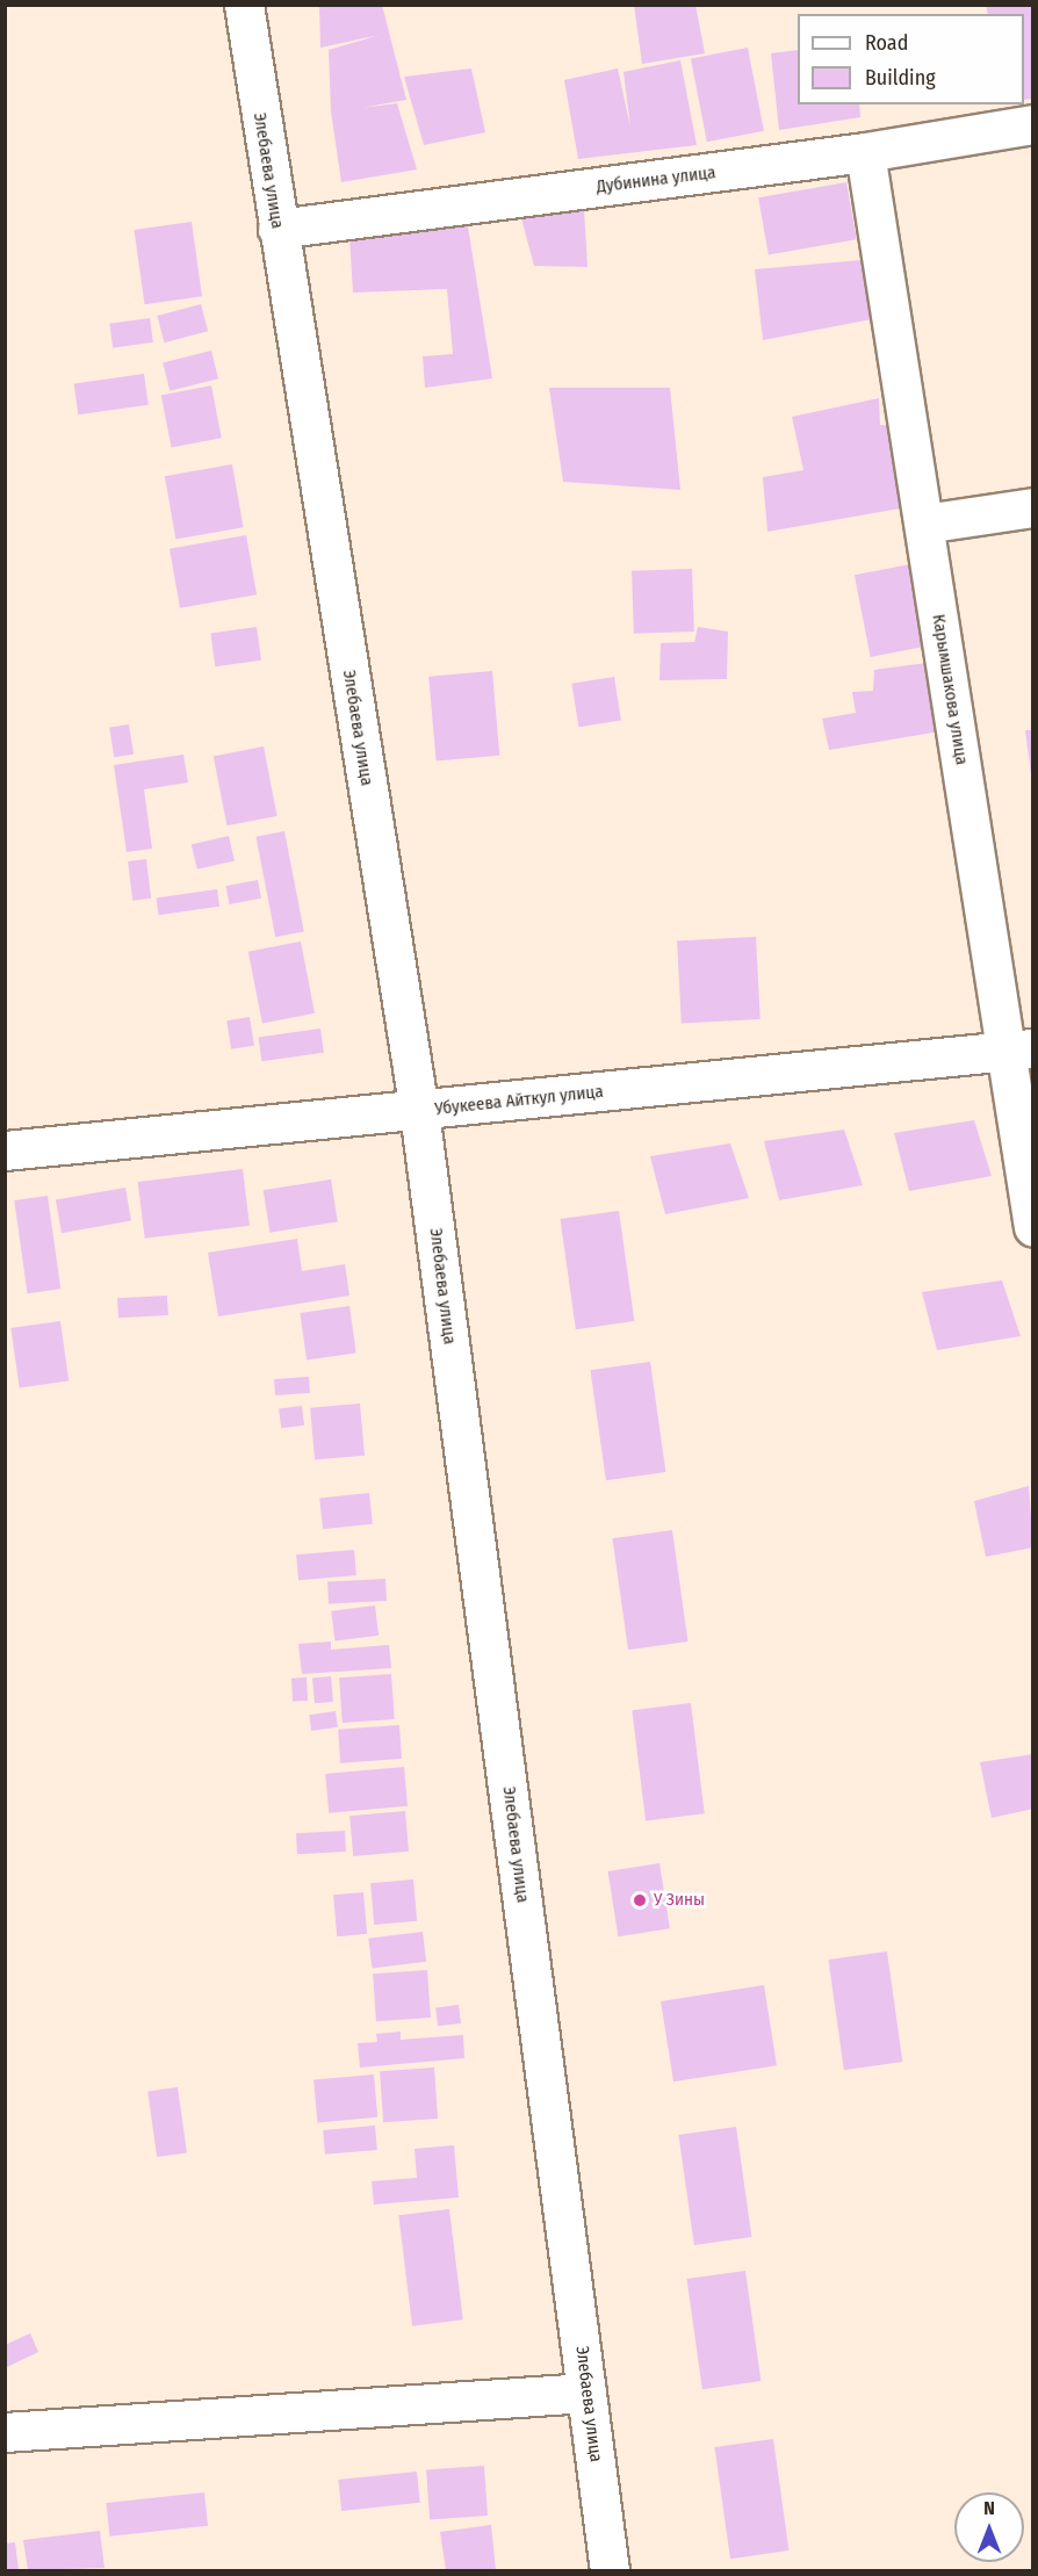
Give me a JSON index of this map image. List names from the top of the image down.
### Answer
{
  "streets": {
    "street": [
      "Элебаева улица",
      "Дубинина улица",
      "Карымшакова улица",
      "Убукеева Айткул улица"
    ]
  },
  "crossings": [
    ["Элебаева улица", "Дубинина улица"],
    ["Элебаева улица", "Убукеева Айткул улица"],
    ["Дубинина улица", "Карымшакова улица"],
    ["Карымшакова улица", "Убукеева Айткул улица"]
  ],
  "places": ["У Зины"],
  "legend": ["Road", "Building"],
  "north": "top"
}
